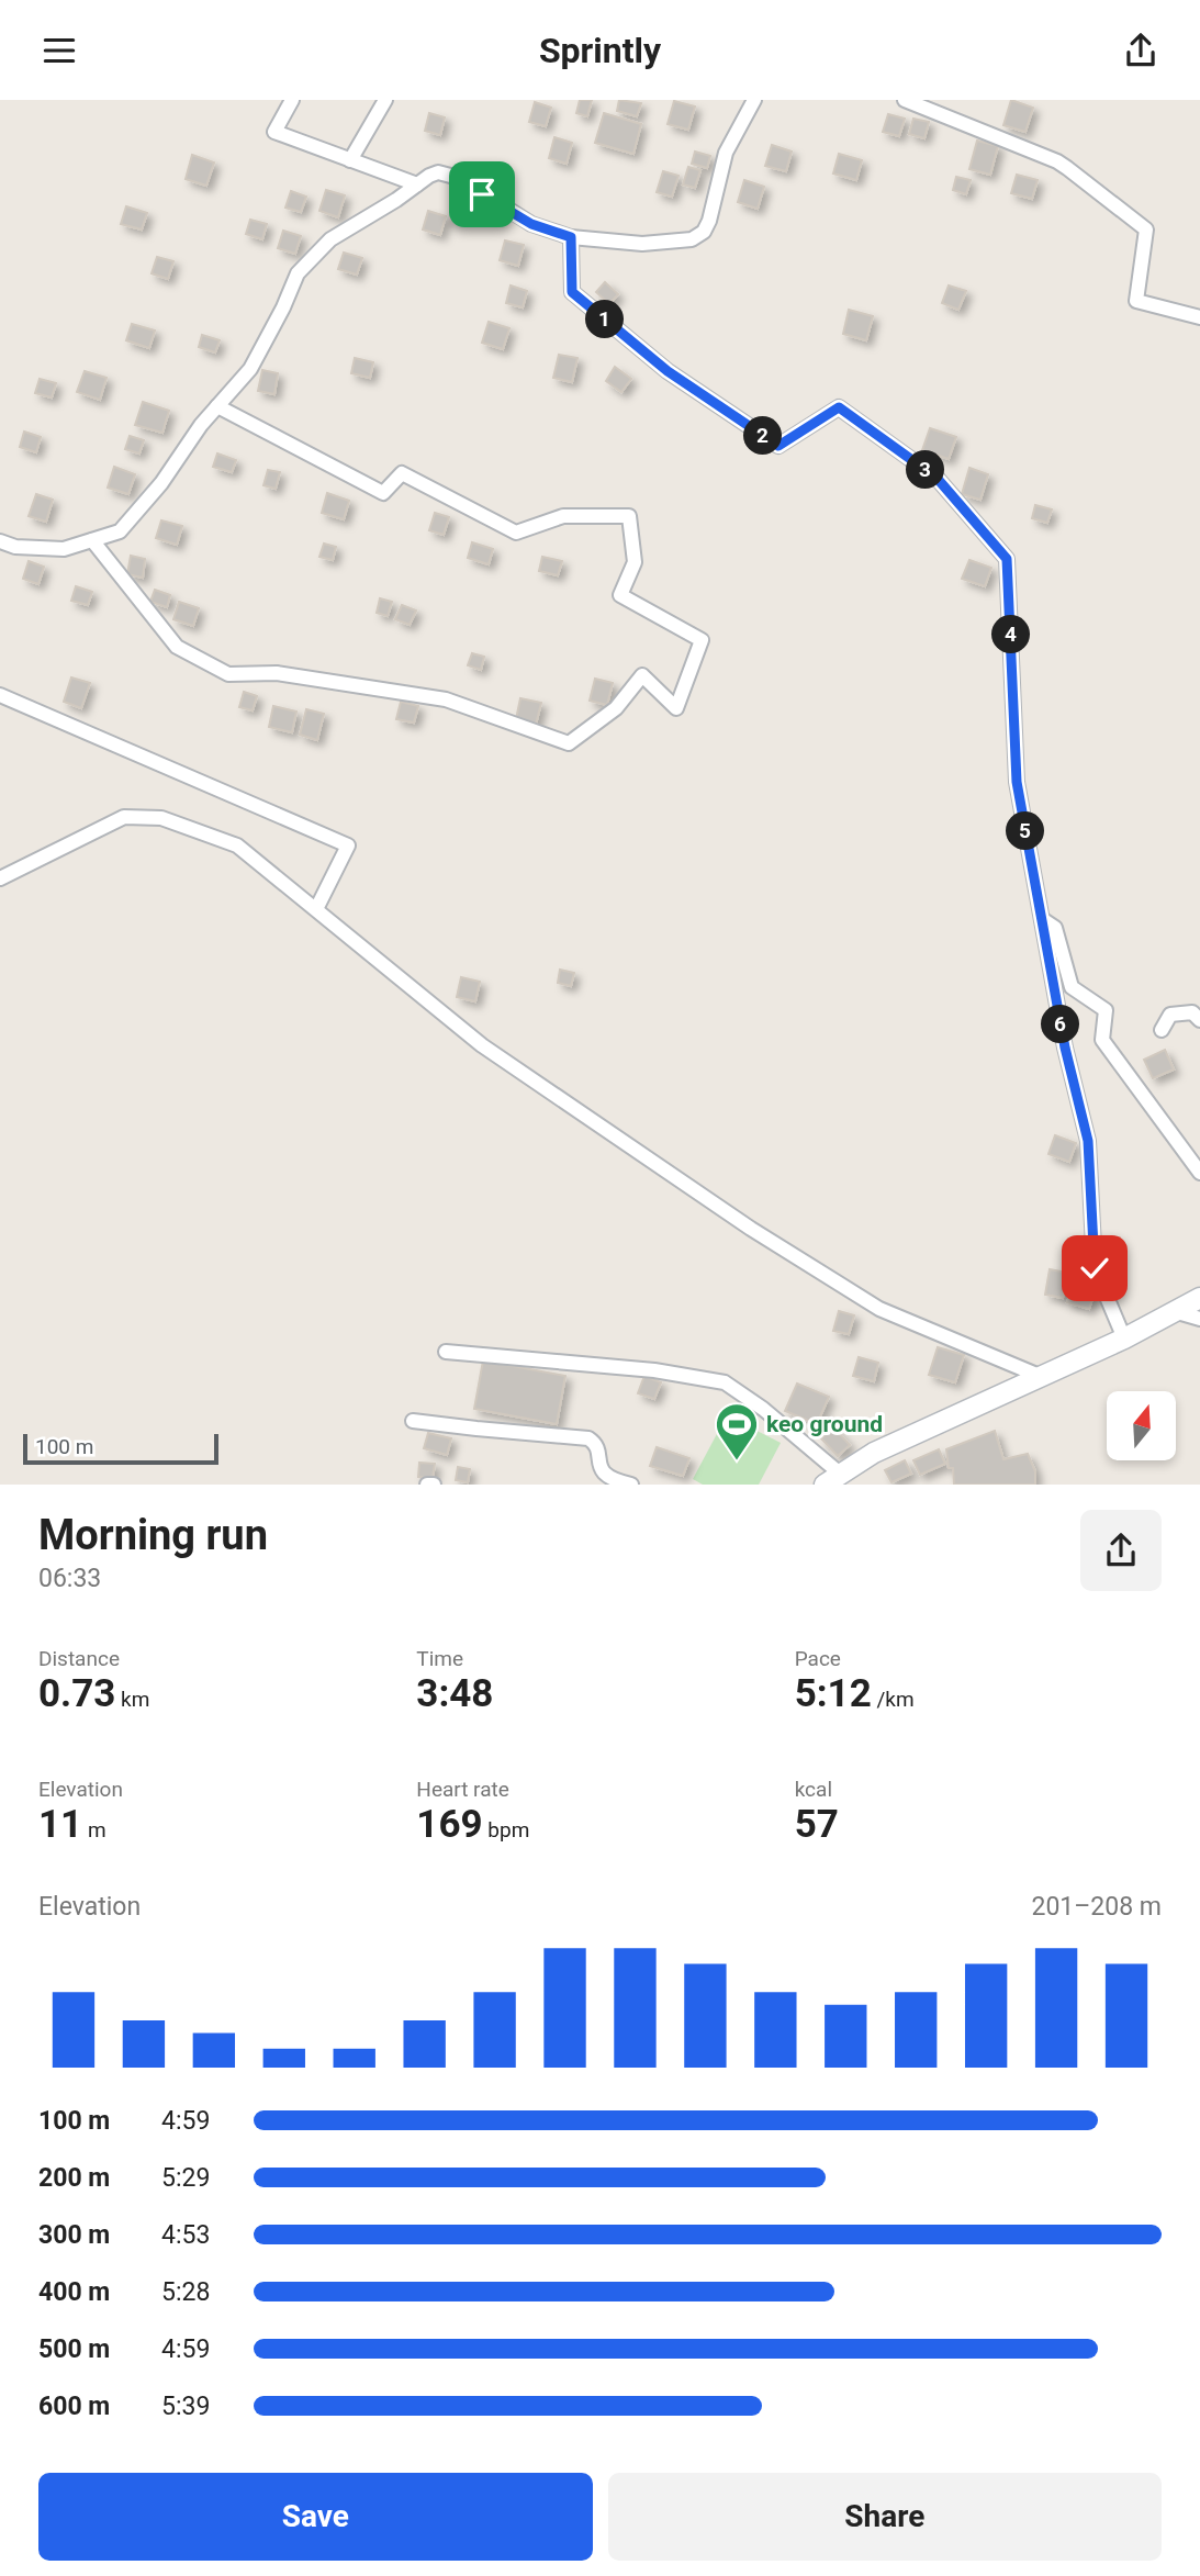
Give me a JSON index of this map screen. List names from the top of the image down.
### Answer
{
  "places": {
    "sports": ["keo ground"]
  },
  "scale_bar": "100 m",
  "north": "top",
  "page": {
    "header": "Sprintly",
    "pins": [
      "1",
      "2",
      "3",
      "4",
      "5",
      "6"
    ],
    "scale": "100 m",
    "heading": ["Morning run", "06:33"],
    "stats": [
      ["Distance", "0.73 km"],
      ["Time", "3:48"],
      ["Pace", "5:12 /km"],
      ["Elevation", "11 m"],
      ["Heart rate", "169 bpm"],
      ["kcal", "57"]
    ],
    "chart": ["Elevation", "201–208 m"],
    "list": [
      {
        "name": "100 m",
        "note": "4:59"
      },
      {
        "name": "200 m",
        "note": "5:29"
      },
      {
        "name": "300 m",
        "note": "4:53"
      },
      {
        "name": "400 m",
        "note": "5:28"
      },
      {
        "name": "500 m",
        "note": "4:59"
      },
      {
        "name": "600 m",
        "note": "5:39"
      }
    ],
    "buttons": ["Save", "Share"]
  }
}
